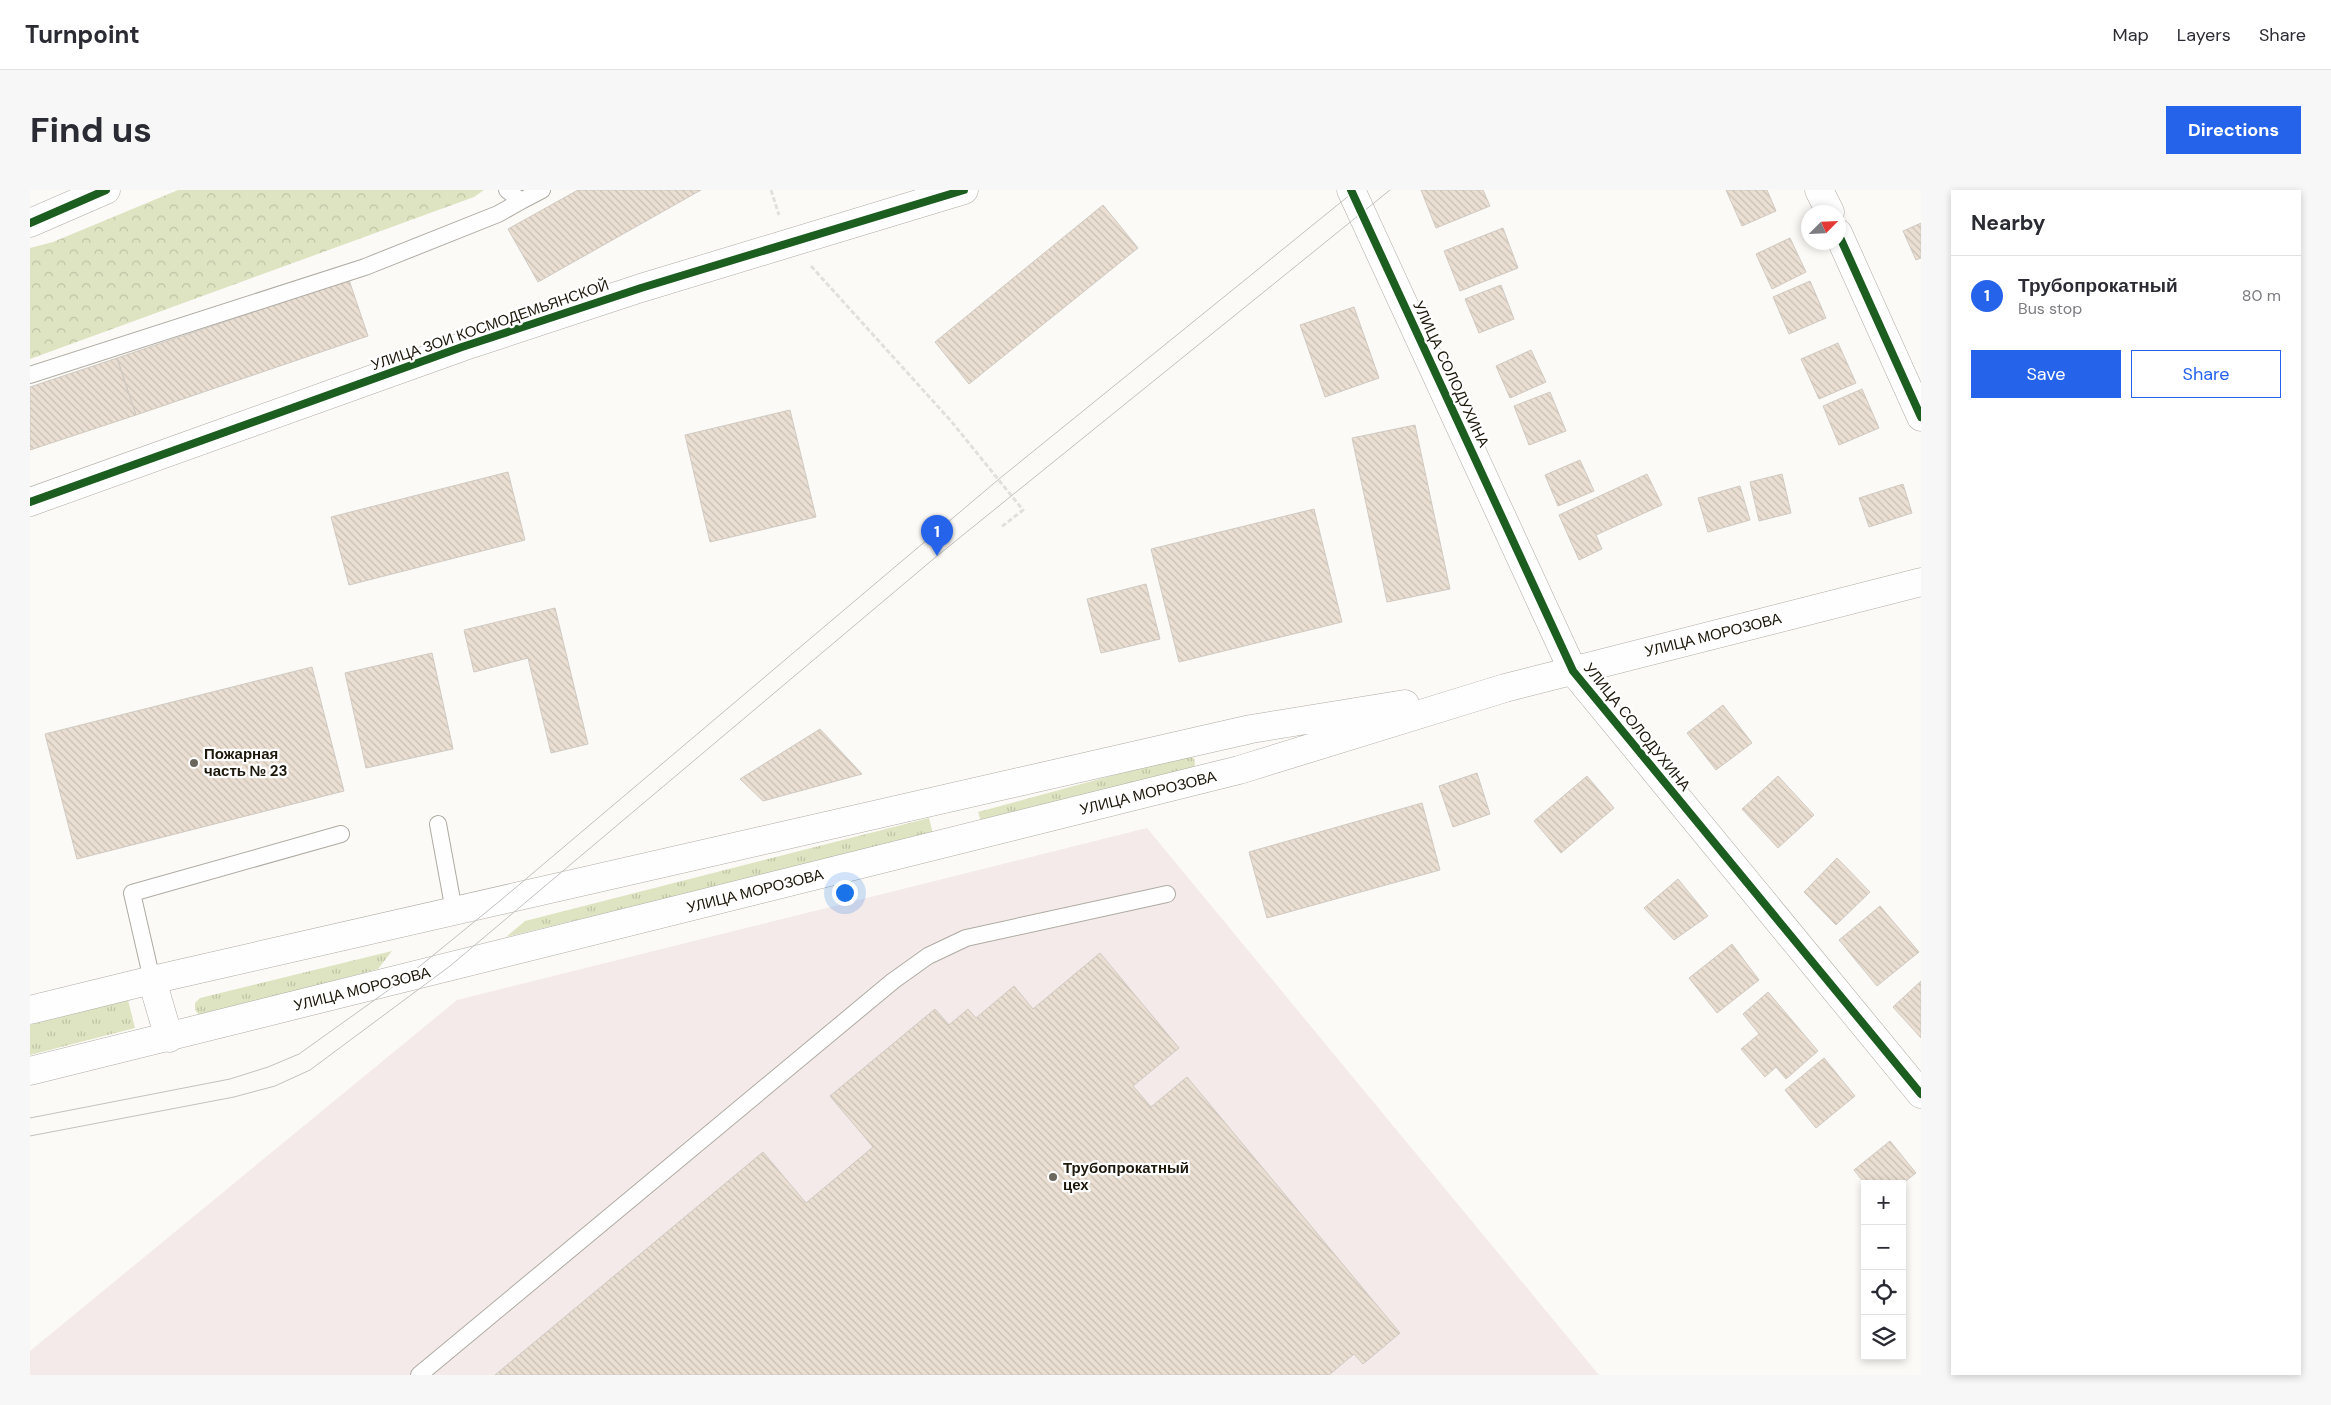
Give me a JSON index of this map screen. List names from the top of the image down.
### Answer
{
  "streets": {
    "main road": ["УЛИЦА ЗОИ КОСМОДЕМЬЯНСКОЙ", "УЛИЦА СОЛОДУХИНА", "УЛИЦА МОРОЗОВА"]
  },
  "crossings": [
    ["УЛИЦА СОЛОДУХИНА", "УЛИЦА МОРОЗОВА"]
  ],
  "places": ["Пожарная часть № 23", "Трубопрокатный цех"],
  "north": "top right",
  "page": {
    "header": "Turnpoint",
    "nav": ["Map", "Layers", "Share"],
    "buttons": [
      "Directions",
      ["Save", "Share"]
    ],
    "title": "Find us",
    "heading": "Nearby",
    "list": [
      {
        "mark": "1",
        "name": "Трубопрокатный",
        "note": "Bus stop",
        "value": "80 m"
      }
    ],
    "pins": "1",
    "map_buttons": ["+", "−"]
  }
}
